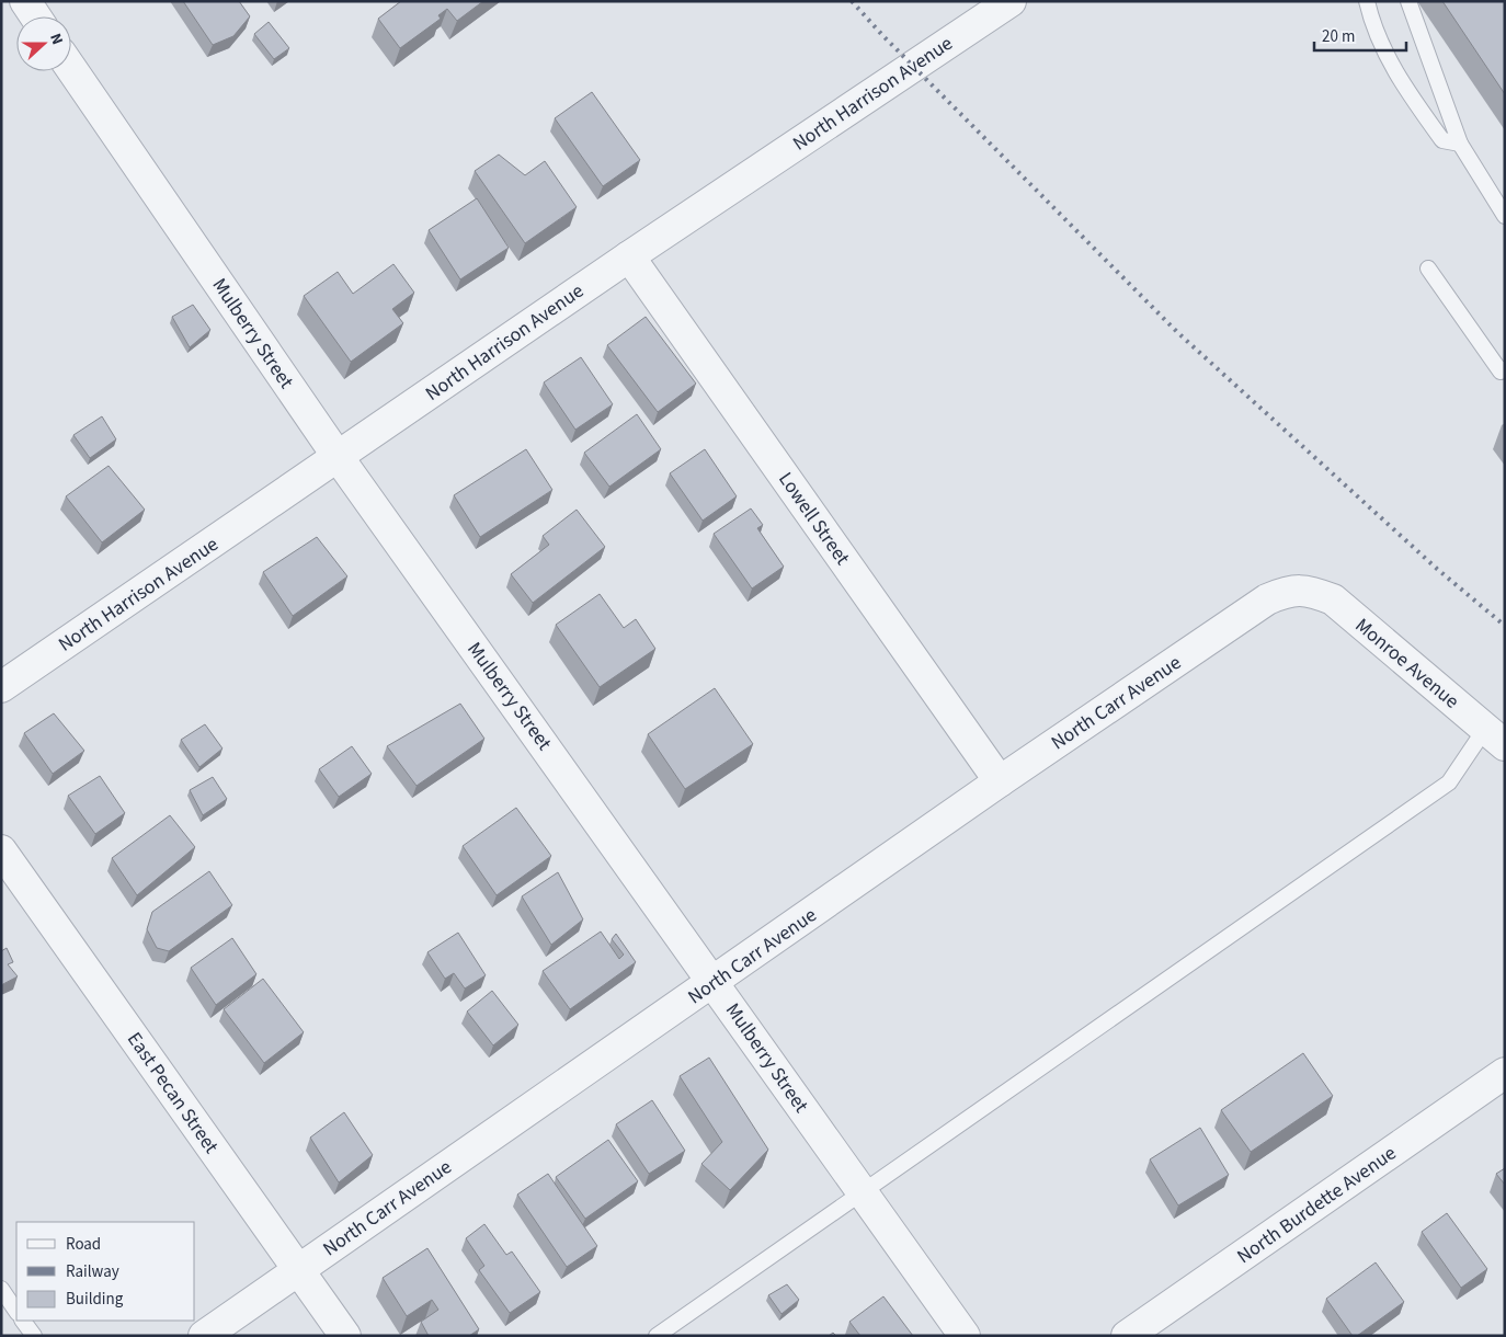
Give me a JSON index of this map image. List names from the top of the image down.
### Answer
{
  "streets": {
    "street": [
      "North Harrison Avenue",
      "Mulberry Street",
      "Lowell Street",
      "Monroe Avenue",
      "North Carr Avenue",
      "East Pecan Street",
      "North Burdette Avenue"
    ]
  },
  "crossings": [
    ["North Harrison Avenue", "Mulberry Street"],
    ["North Harrison Avenue", "Lowell Street"],
    ["Mulberry Street", "North Carr Avenue"],
    ["Lowell Street", "North Carr Avenue"],
    ["Monroe Avenue", "North Carr Avenue"],
    ["North Carr Avenue", "East Pecan Street"]
  ],
  "legend": ["Road", "Railway", "Building"],
  "scale_bar": "20 m",
  "north": "right"
}
